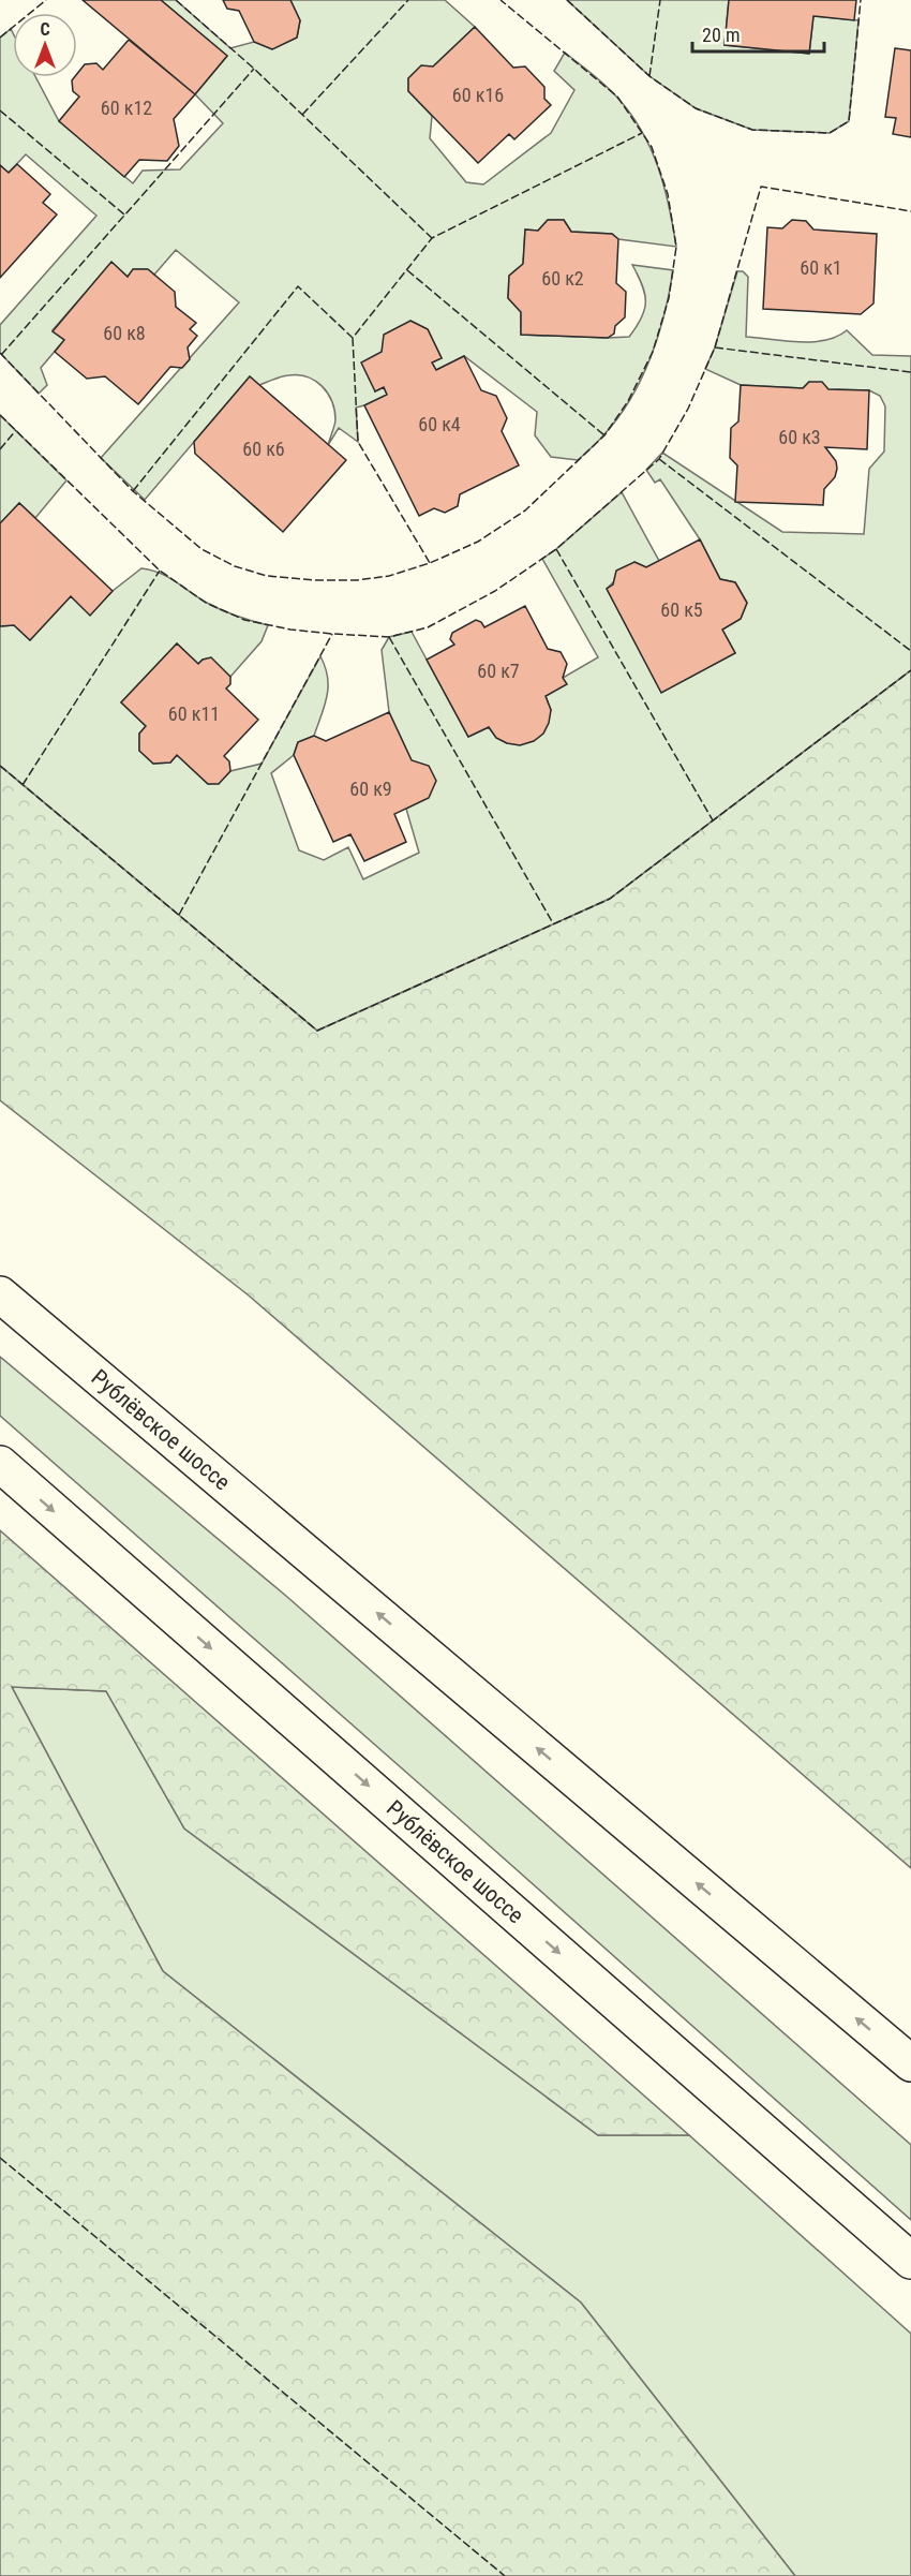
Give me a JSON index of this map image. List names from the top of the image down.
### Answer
{
  "streets": {
    "main road": ["Рублёвское шоссе"]
  },
  "house_numbers": [
    "60 к16",
    "60 к12",
    "60 к1",
    "60 к2",
    "60 к8",
    "60 к4",
    "60 к3",
    "60 к6",
    "60 к5",
    "60 к7",
    "60 к11",
    "60 к9"
  ],
  "scale_bar": "20 m",
  "north": "top"
}
